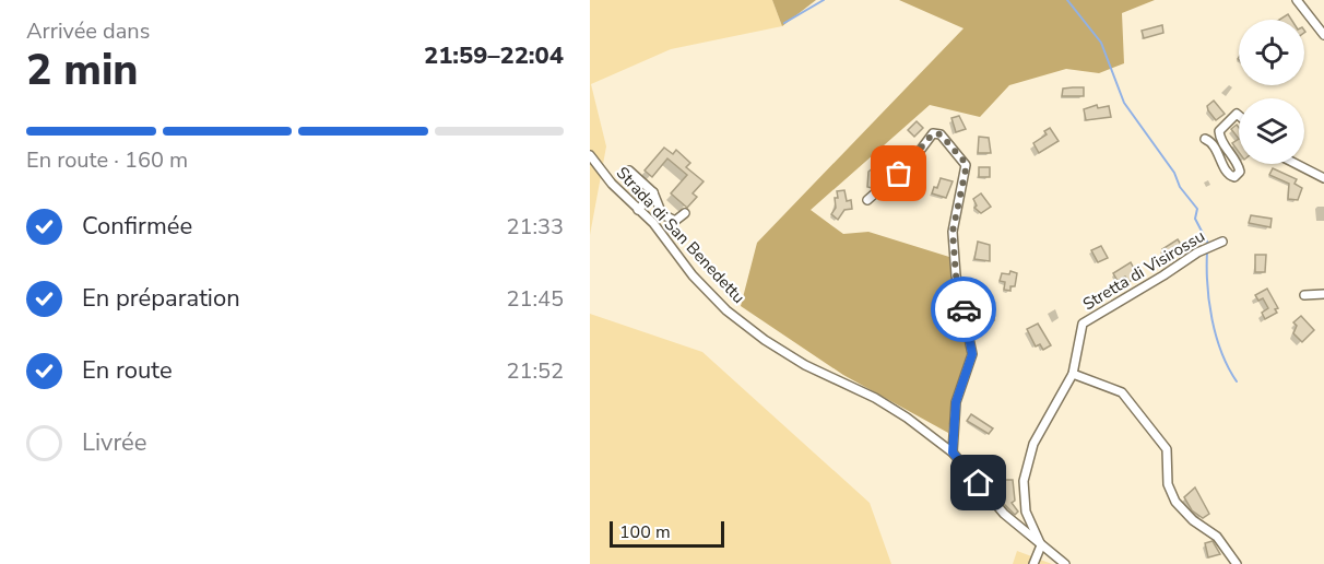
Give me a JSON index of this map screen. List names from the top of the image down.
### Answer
{
  "streets": {
    "street": ["Strada di San Benedettu", "Stretta di Visirossu"]
  },
  "crossings": [
    ["Strada di San Benedettu", "Stretta di Visirossu"]
  ],
  "scale_bar": "100 m",
  "page": {
    "heading": ["2 min", "Arrivée dans", "21:59–22:04"],
    "bar": "En route · 160 m",
    "list": [
      ["Confirmée", "21:33"],
      ["En préparation", "21:45"],
      ["En route", "21:52"],
      "Livrée"
    ],
    "scale": "100 m"
  }
}
